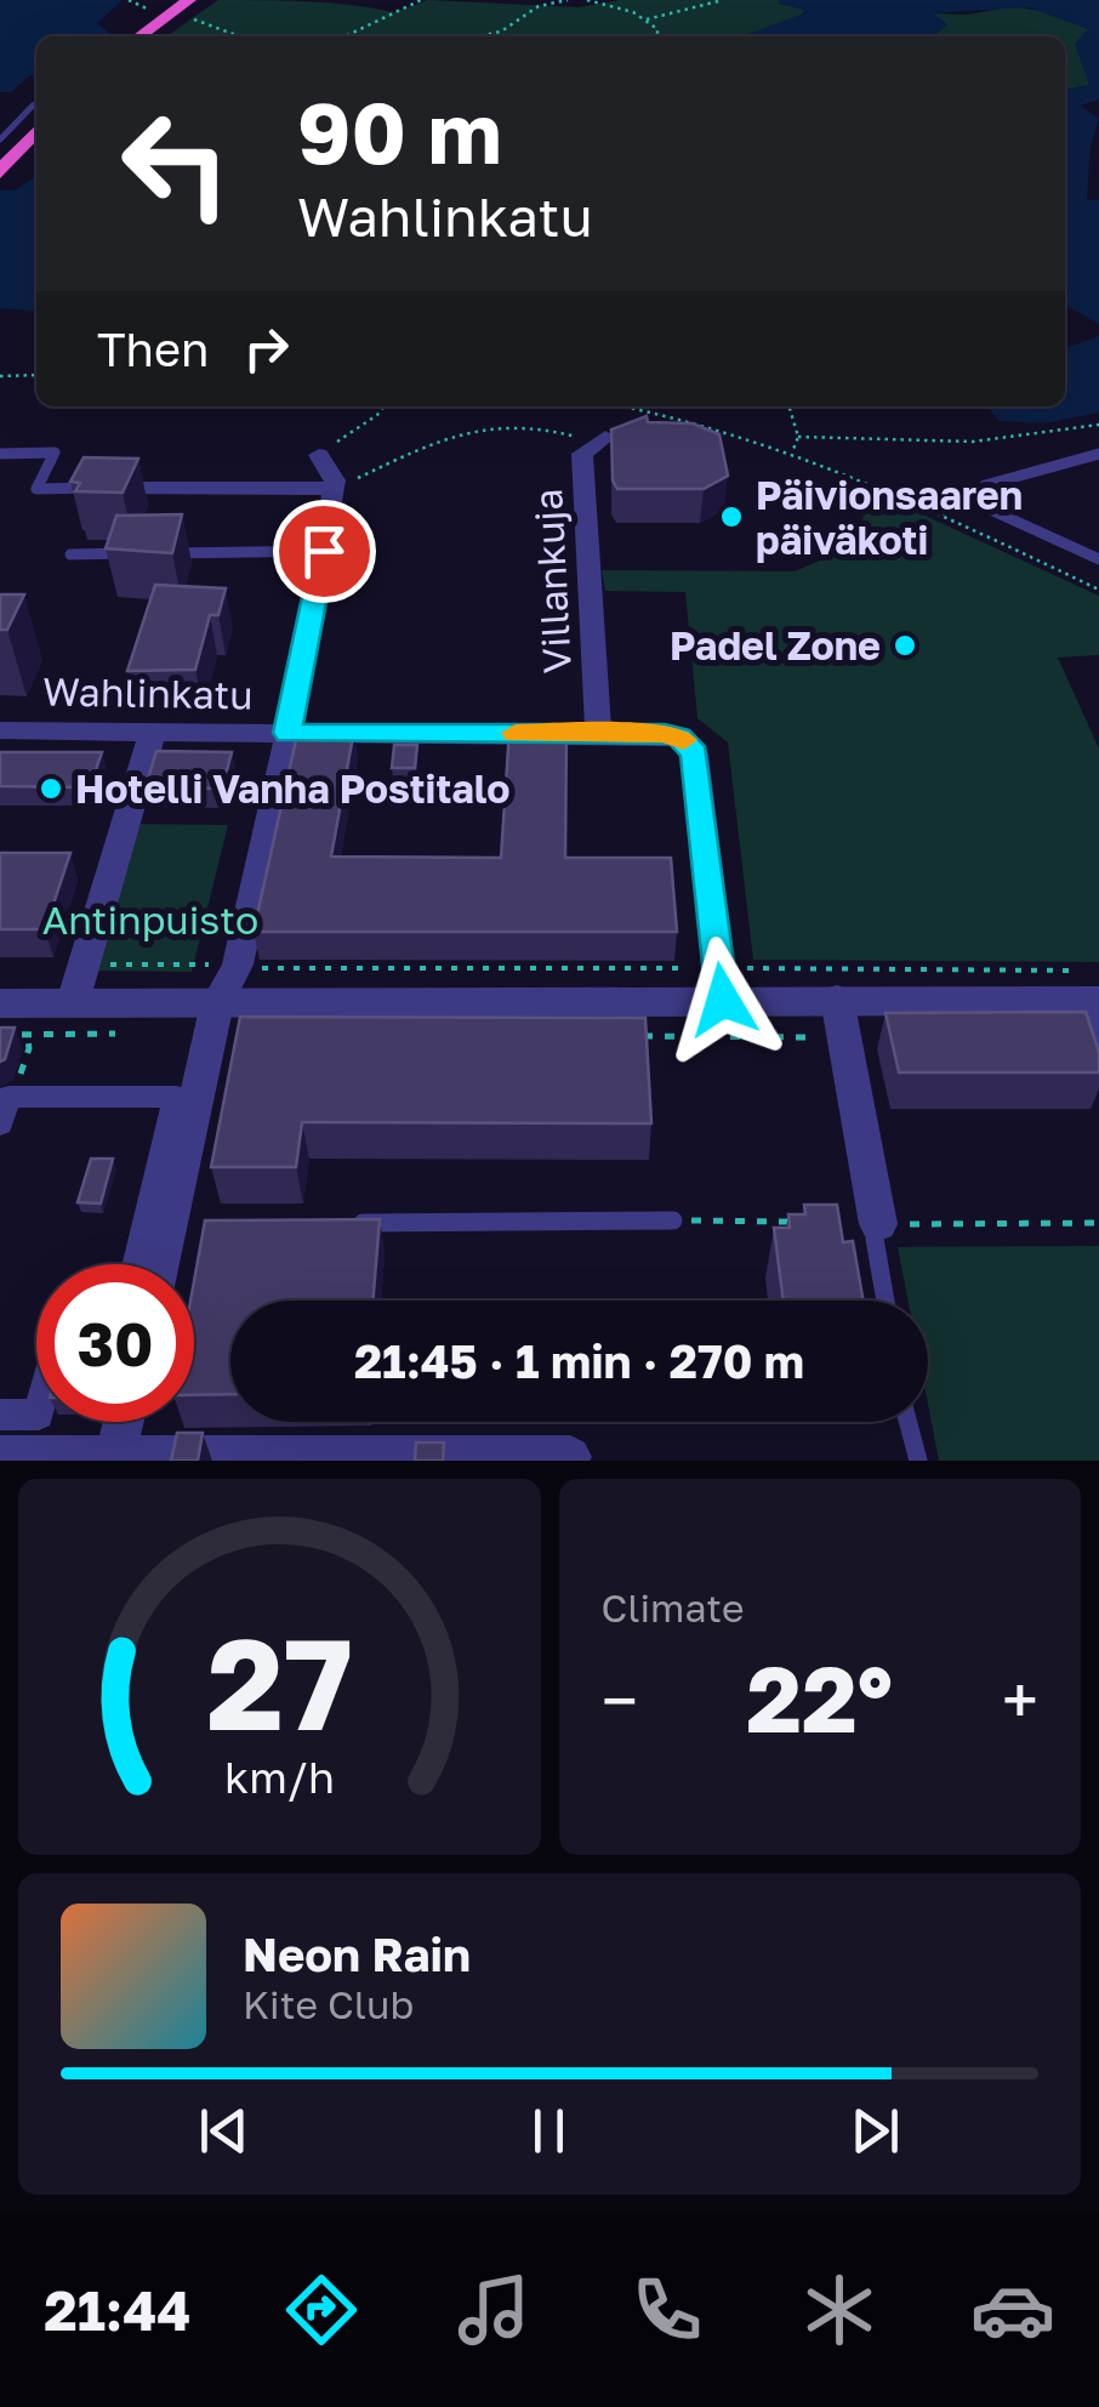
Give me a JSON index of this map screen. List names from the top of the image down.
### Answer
{
  "streets": {
    "street": ["Villankuja", "Wahlinkatu"]
  },
  "crossings": [
    ["Villankuja", "Wahlinkatu"]
  ],
  "parks": ["Antinpuisto"],
  "places": ["Päivionsaaren päiväkoti", "Padel Zone", "Hotelli Vanha Postitalo"],
  "page": {
    "turn": ["90 m", "Wahlinkatu"],
    "then": "Then",
    "limit": "30",
    "trip": "21:45 · 1 min · 270 m",
    "tile": "Climate",
    "heat": ["−", "22°", "+"],
    "song": ["Neon Rain", "Kite Club"],
    "tabs": "21:44",
    "gauge": ["27", "km/h"]
  }
}
